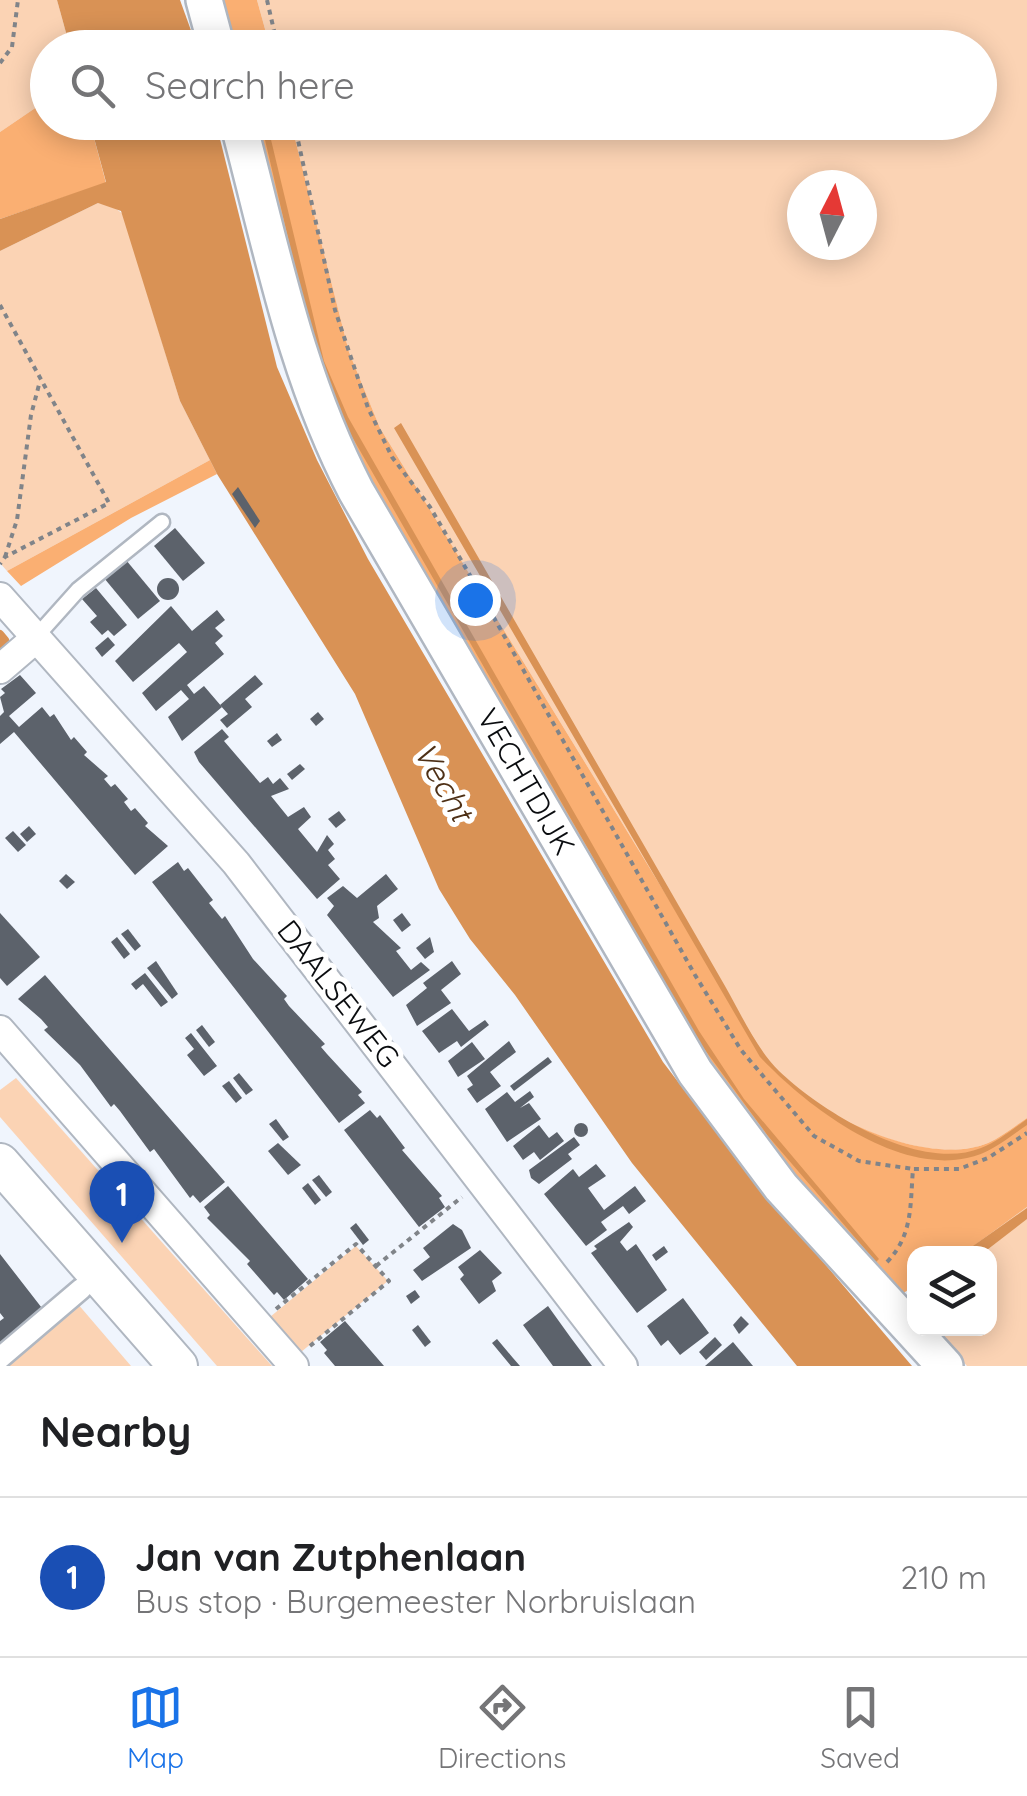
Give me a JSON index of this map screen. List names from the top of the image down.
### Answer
{
  "streets": {
    "street": ["VECHTDIJK", "DAALSEWEG"]
  },
  "water": ["Vecht"],
  "north": "top",
  "page": {
    "search": "Search here",
    "pins": "1",
    "heading": "Nearby",
    "list": [
      {
        "mark": "1",
        "name": "Jan van Zutphenlaan",
        "note": "Bus stop · Burgemeester Norbruislaan",
        "value": "210 m"
      }
    ],
    "nav": ["Map", "Directions", "Saved"]
  }
}
